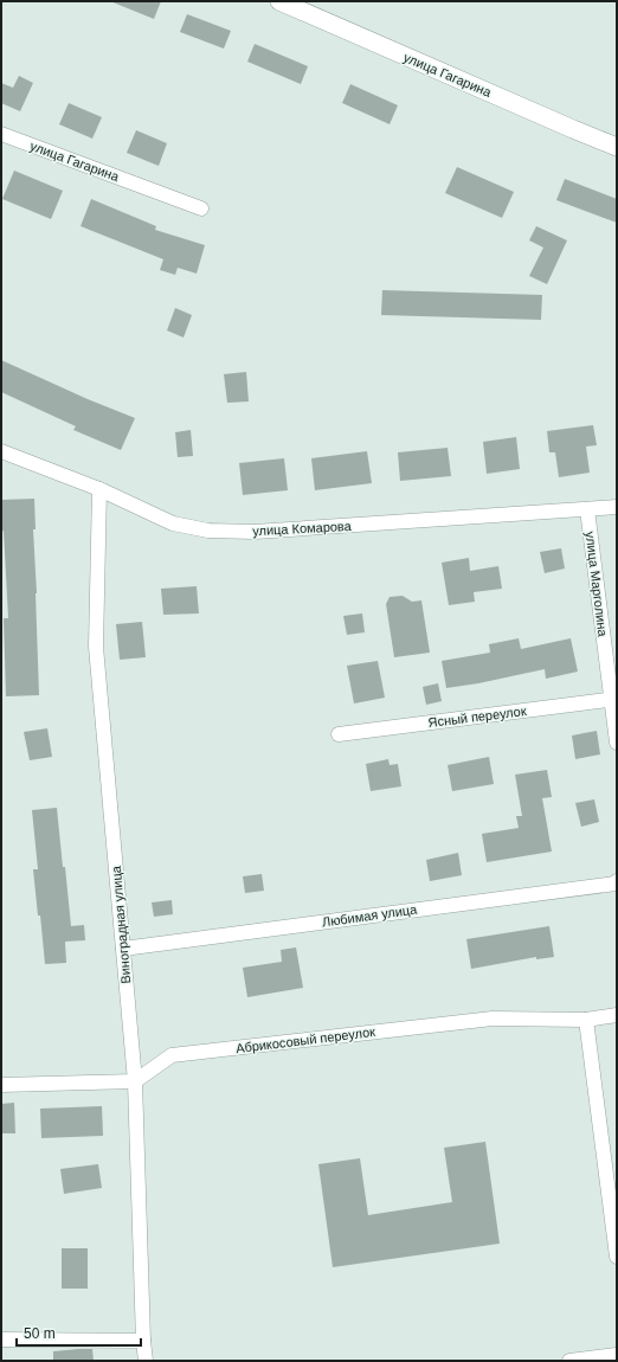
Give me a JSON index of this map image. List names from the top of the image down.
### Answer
{
  "streets": {
    "street": [
      "улица Гагарина",
      "улица Комарова",
      "улица Марголина",
      "Ясный переулок",
      "Любимая улица",
      "Виноградная улица",
      "Абрикосовый переулок"
    ]
  },
  "crossings": [
    ["улица Комарова", "улица Марголина"],
    ["улица Комарова", "Виноградная улица"],
    ["улица Марголина", "Ясный переулок"],
    ["Любимая улица", "Виноградная улица"],
    ["Виноградная улица", "Абрикосовый переулок"]
  ],
  "scale_bar": "50 m"
}
